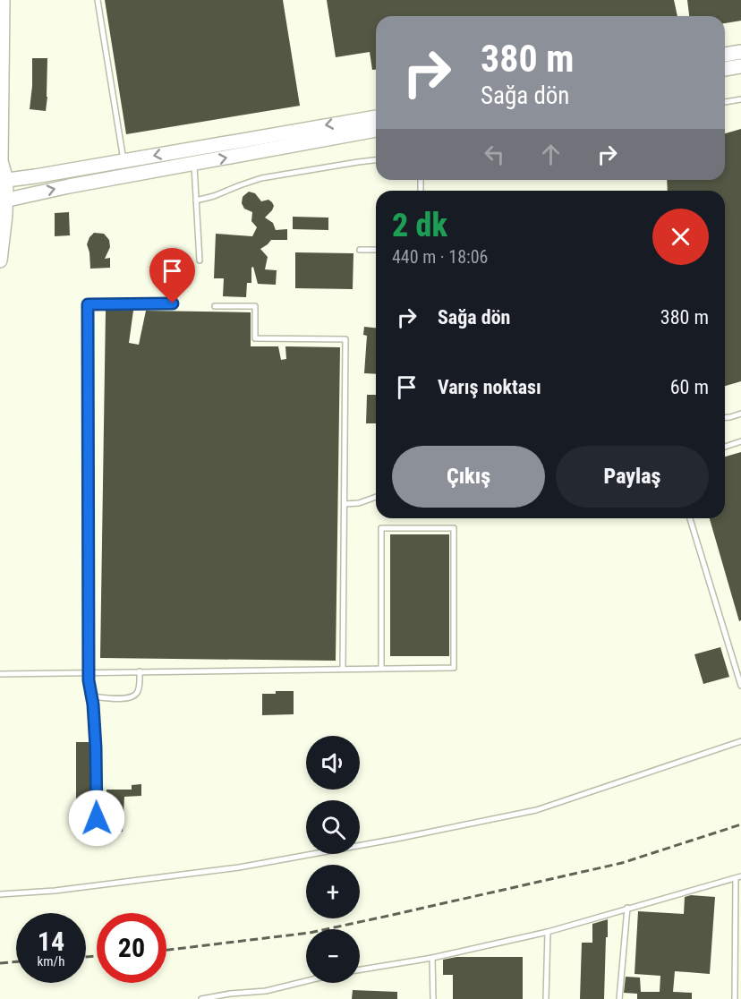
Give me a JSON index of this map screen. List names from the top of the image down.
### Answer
{
  "page": {
    "turn": ["380 m", "Sağa dön"],
    "heading": ["2 dk", "440 m · 18:06"],
    "list": [
      {
        "name": "Sağa dön",
        "value": "380 m"
      },
      {
        "name": "Varış noktası",
        "value": "60 m"
      }
    ],
    "buttons": ["Çıkış", "Paylaş"],
    "map_buttons": ["+", "−"],
    "speed": "14 km/h",
    "limit": "20"
  }
}
